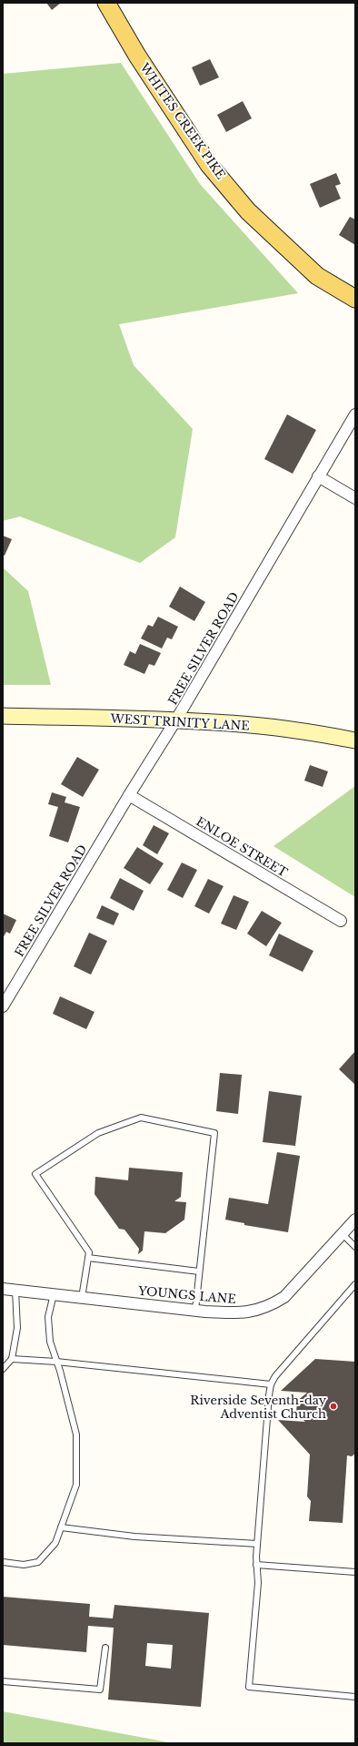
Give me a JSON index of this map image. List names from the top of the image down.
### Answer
{
  "streets": {
    "main road": ["WHITES CREEK PIKE", "WEST TRINITY LANE"],
    "street": ["FREE SILVER ROAD", "ENLOE STREET", "YOUNGS LANE"]
  },
  "crossings": [
    ["FREE SILVER ROAD", "WEST TRINITY LANE"],
    ["FREE SILVER ROAD", "ENLOE STREET"]
  ],
  "places": ["Riverside Seventh-day Adventist Church"]
}
